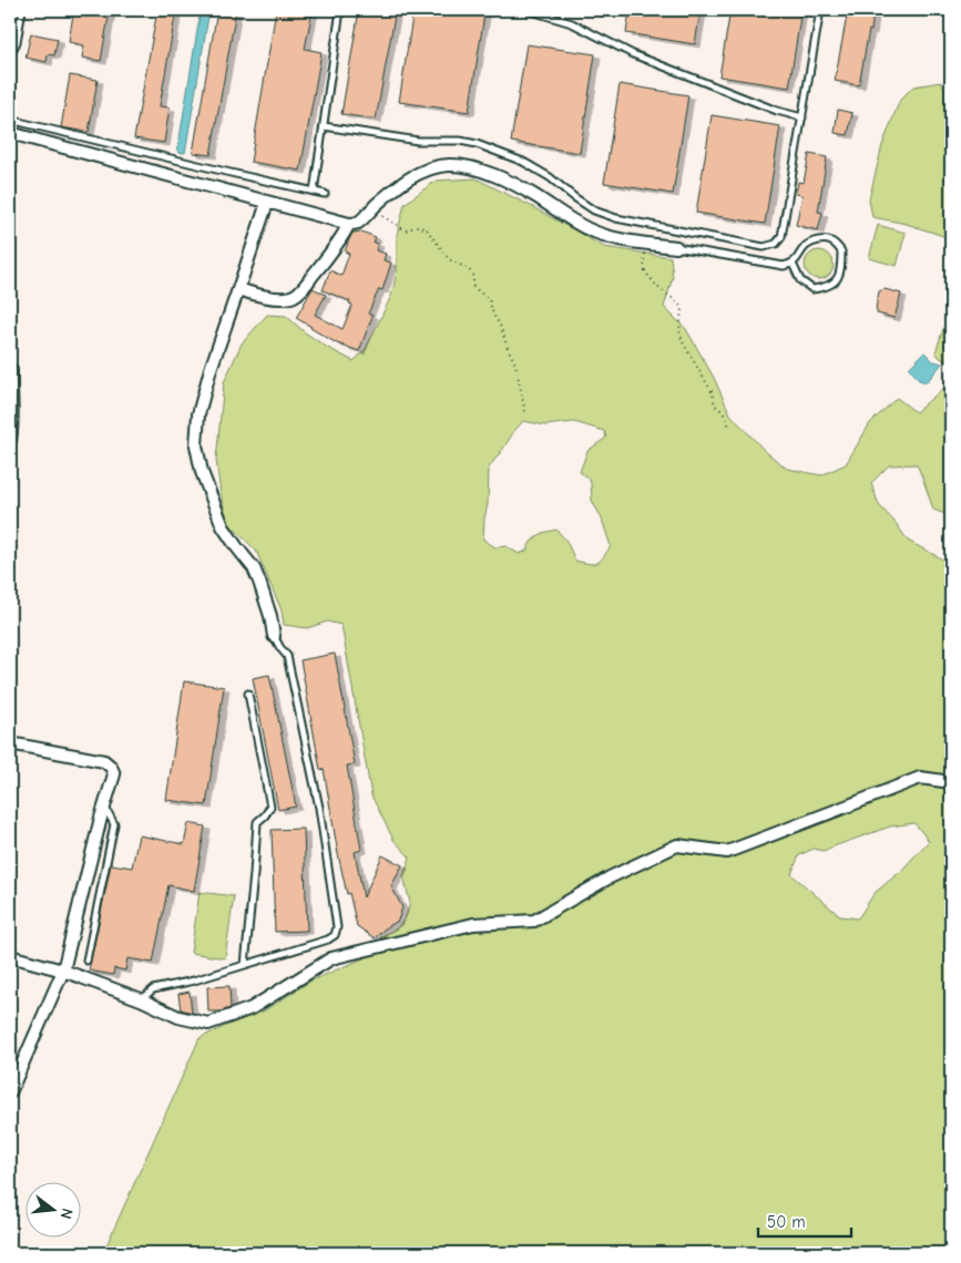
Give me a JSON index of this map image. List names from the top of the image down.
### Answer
{
  "scale_bar": "50 m",
  "north": "right"
}
